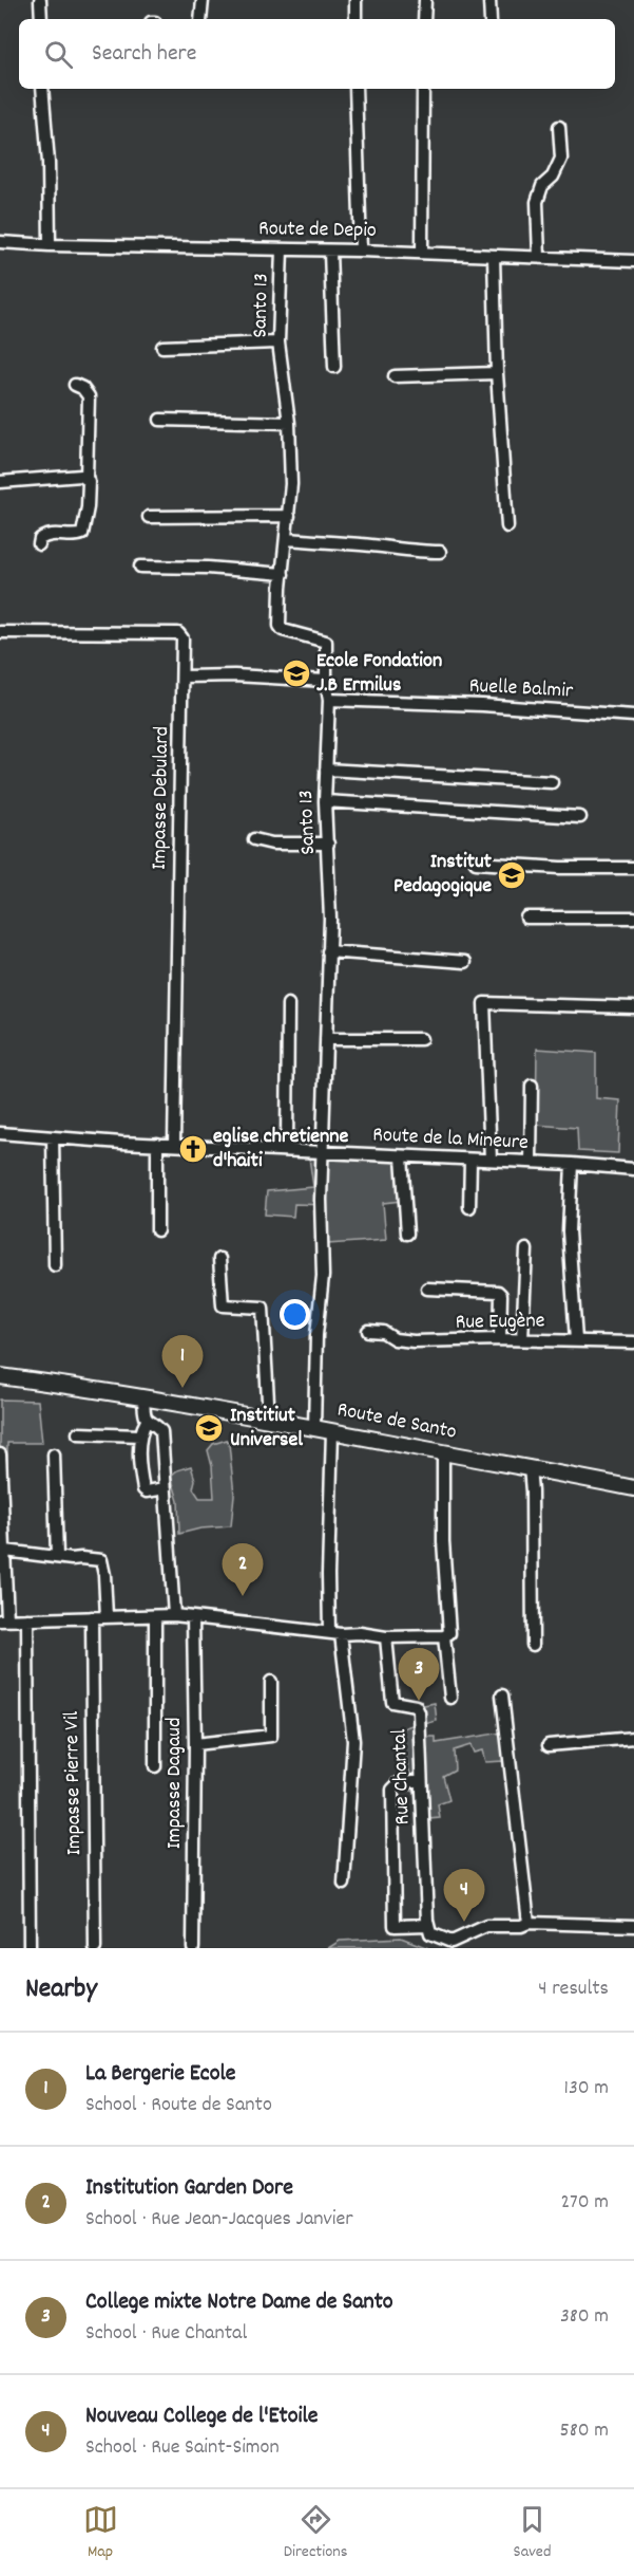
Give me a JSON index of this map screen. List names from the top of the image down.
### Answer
{
  "streets": {
    "main road": ["Route de Santo"],
    "street": [
      "Route de Depio",
      "Santo 13",
      "Ruelle Balmir",
      "Impasse Debulard",
      "Route de la Mineure",
      "Rue Eugène",
      "Rue Chantal",
      "Impasse Pierre Vil",
      "Impasse Dagaud"
    ]
  },
  "crossings": [
    ["Route de Depio", "Santo 13"],
    ["Santo 13", "Ruelle Balmir"],
    ["Santo 13", "Route de la Mineure"],
    ["Santo 13", "Route de Santo"],
    ["Impasse Debulard", "Route de la Mineure"]
  ],
  "places": {
    "school or university": ["Ecole Fondation J.B Ermilus", "Institut Pedagogique", "Institiut Universel"],
    "church": ["eglise chretienne d'haiti"]
  },
  "page": {
    "search": "Search here",
    "pins": [
      "1",
      "2",
      "3",
      "4"
    ],
    "heading": ["Nearby", "4 results"],
    "list": [
      {
        "mark": "1",
        "name": "La Bergerie Ecole",
        "note": "School · Route de Santo",
        "value": "130 m"
      },
      {
        "mark": "2",
        "name": "Institution Garden Dore",
        "note": "School · Rue Jean-Jacques Janvier",
        "value": "270 m"
      },
      {
        "mark": "3",
        "name": "College mixte Notre Dame de Santo",
        "note": "School · Rue Chantal",
        "value": "380 m"
      },
      {
        "mark": "4",
        "name": "Nouveau College de l'Etoile",
        "note": "School · Rue Saint-Simon",
        "value": "580 m"
      }
    ],
    "nav": ["Map", "Directions", "Saved"]
  }
}
